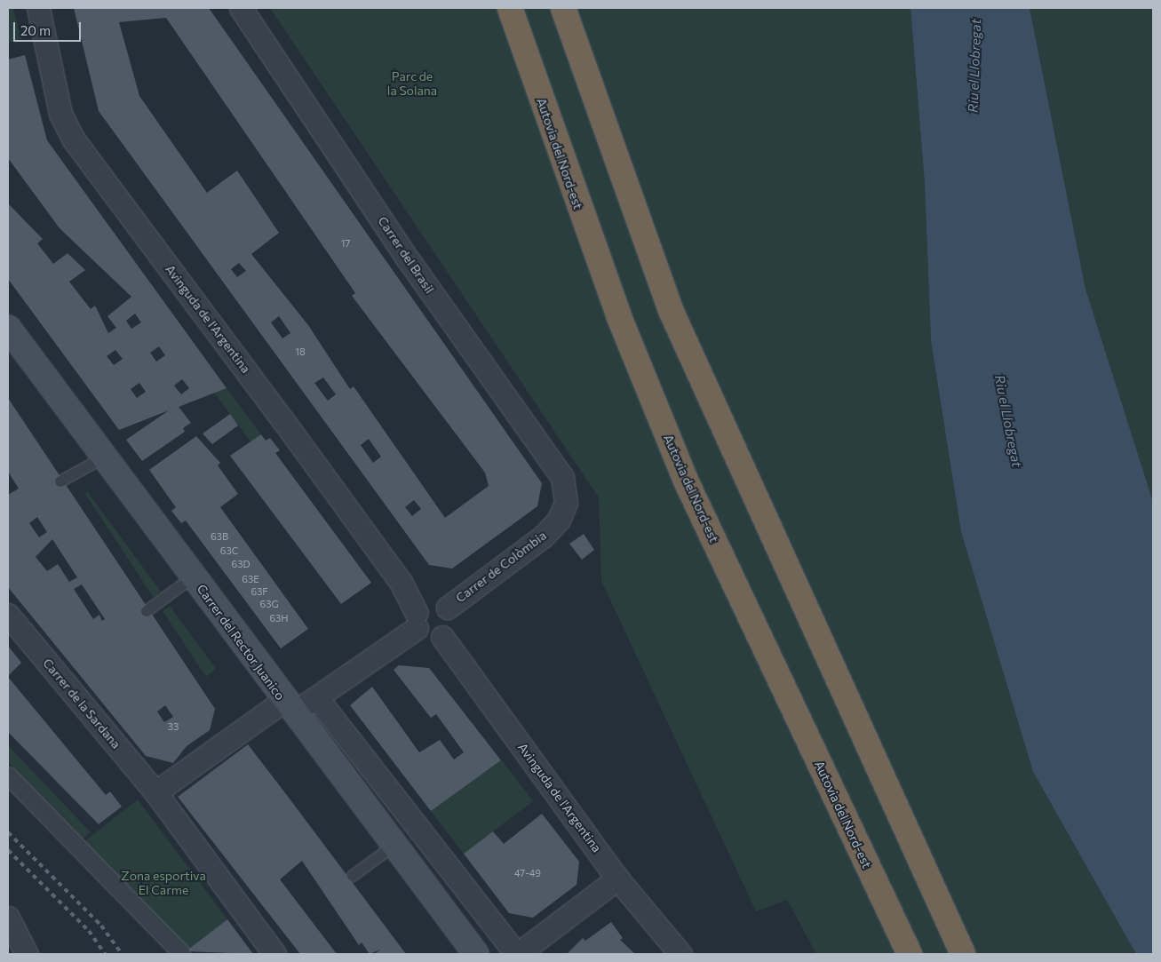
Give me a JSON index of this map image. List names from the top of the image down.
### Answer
{
  "streets": {
    "highway": ["Autovia del Nord-est"],
    "main road": ["Carrer del Rector Juanico"],
    "street": [
      "Carrer del Brasil",
      "Avinguda de l'Argentina",
      "Carrer de Colòmbia",
      "Carrer de la Sardana"
    ]
  },
  "crossings": [
    ["Carrer del Brasil", "Carrer de Colòmbia"],
    ["Avinguda de l'Argentina", "Carrer de Colòmbia"]
  ],
  "water": ["Riu el Llobregat"],
  "parks": ["Parc de la Solana", "Zona esportiva El Carme"],
  "house_numbers": [
    "17",
    "18",
    "63B",
    "63C",
    "63D",
    "63E",
    "63F",
    "63G",
    "63H",
    "33",
    "47-49"
  ],
  "scale_bar": "20 m"
}
